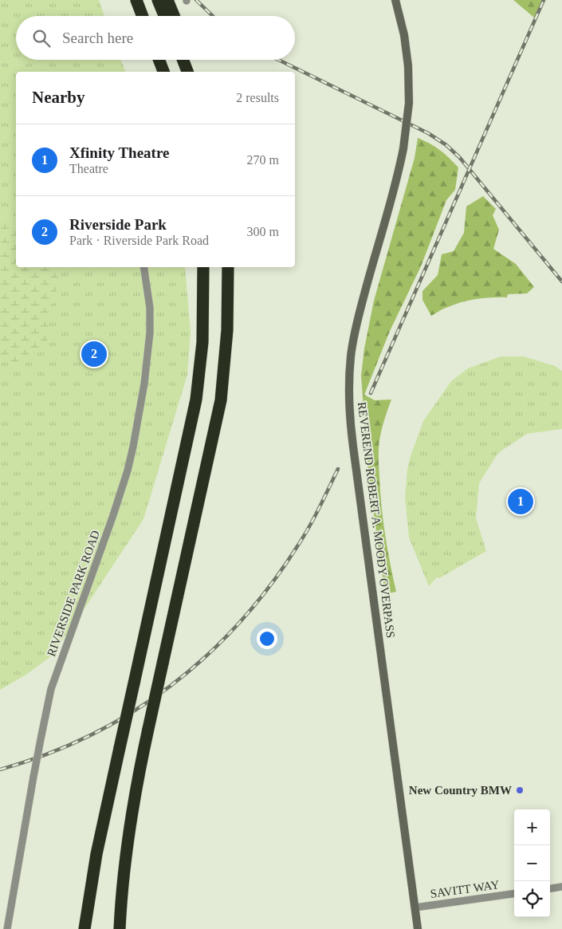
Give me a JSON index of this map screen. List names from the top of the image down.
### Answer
{
  "streets": {
    "main road": ["REVEREND ROBERT A. MOODY OVERPASS"],
    "street": ["RIVERSIDE PARK ROAD", "SAVITT WAY"]
  },
  "crossings": [
    ["REVEREND ROBERT A. MOODY OVERPASS", "SAVITT WAY"]
  ],
  "places": ["New Country BMW"],
  "page": {
    "search": "Search here",
    "heading": ["Nearby", "2 results"],
    "list": [
      {
        "mark": "1",
        "name": "Xfinity Theatre",
        "note": "Theatre",
        "value": "270 m"
      },
      {
        "mark": "2",
        "name": "Riverside Park",
        "note": "Park · Riverside Park Road",
        "value": "300 m"
      }
    ],
    "pins": ["2", "1"],
    "map_buttons": ["+", "−"]
  }
}
